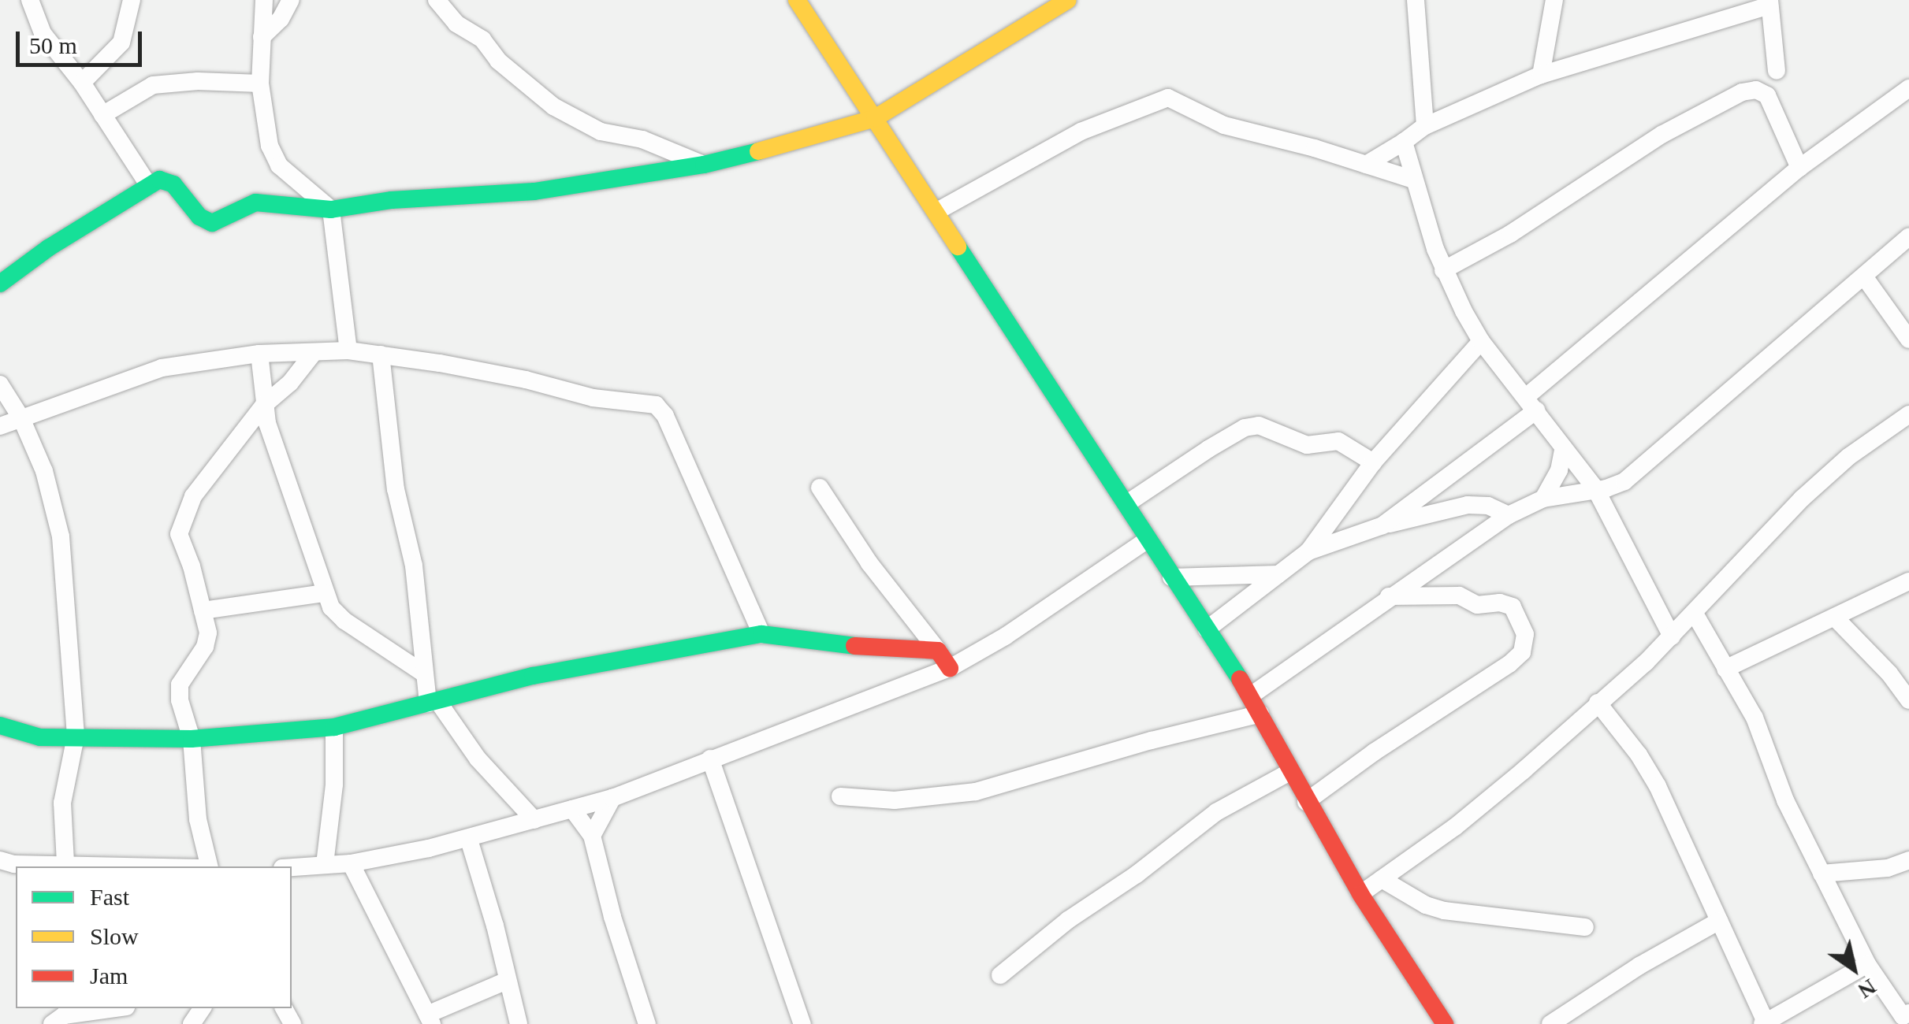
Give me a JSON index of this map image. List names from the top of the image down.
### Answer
{
  "legend": ["Fast", "Slow", "Jam"],
  "scale_bar": "50 m",
  "north": "bottom right"
}
